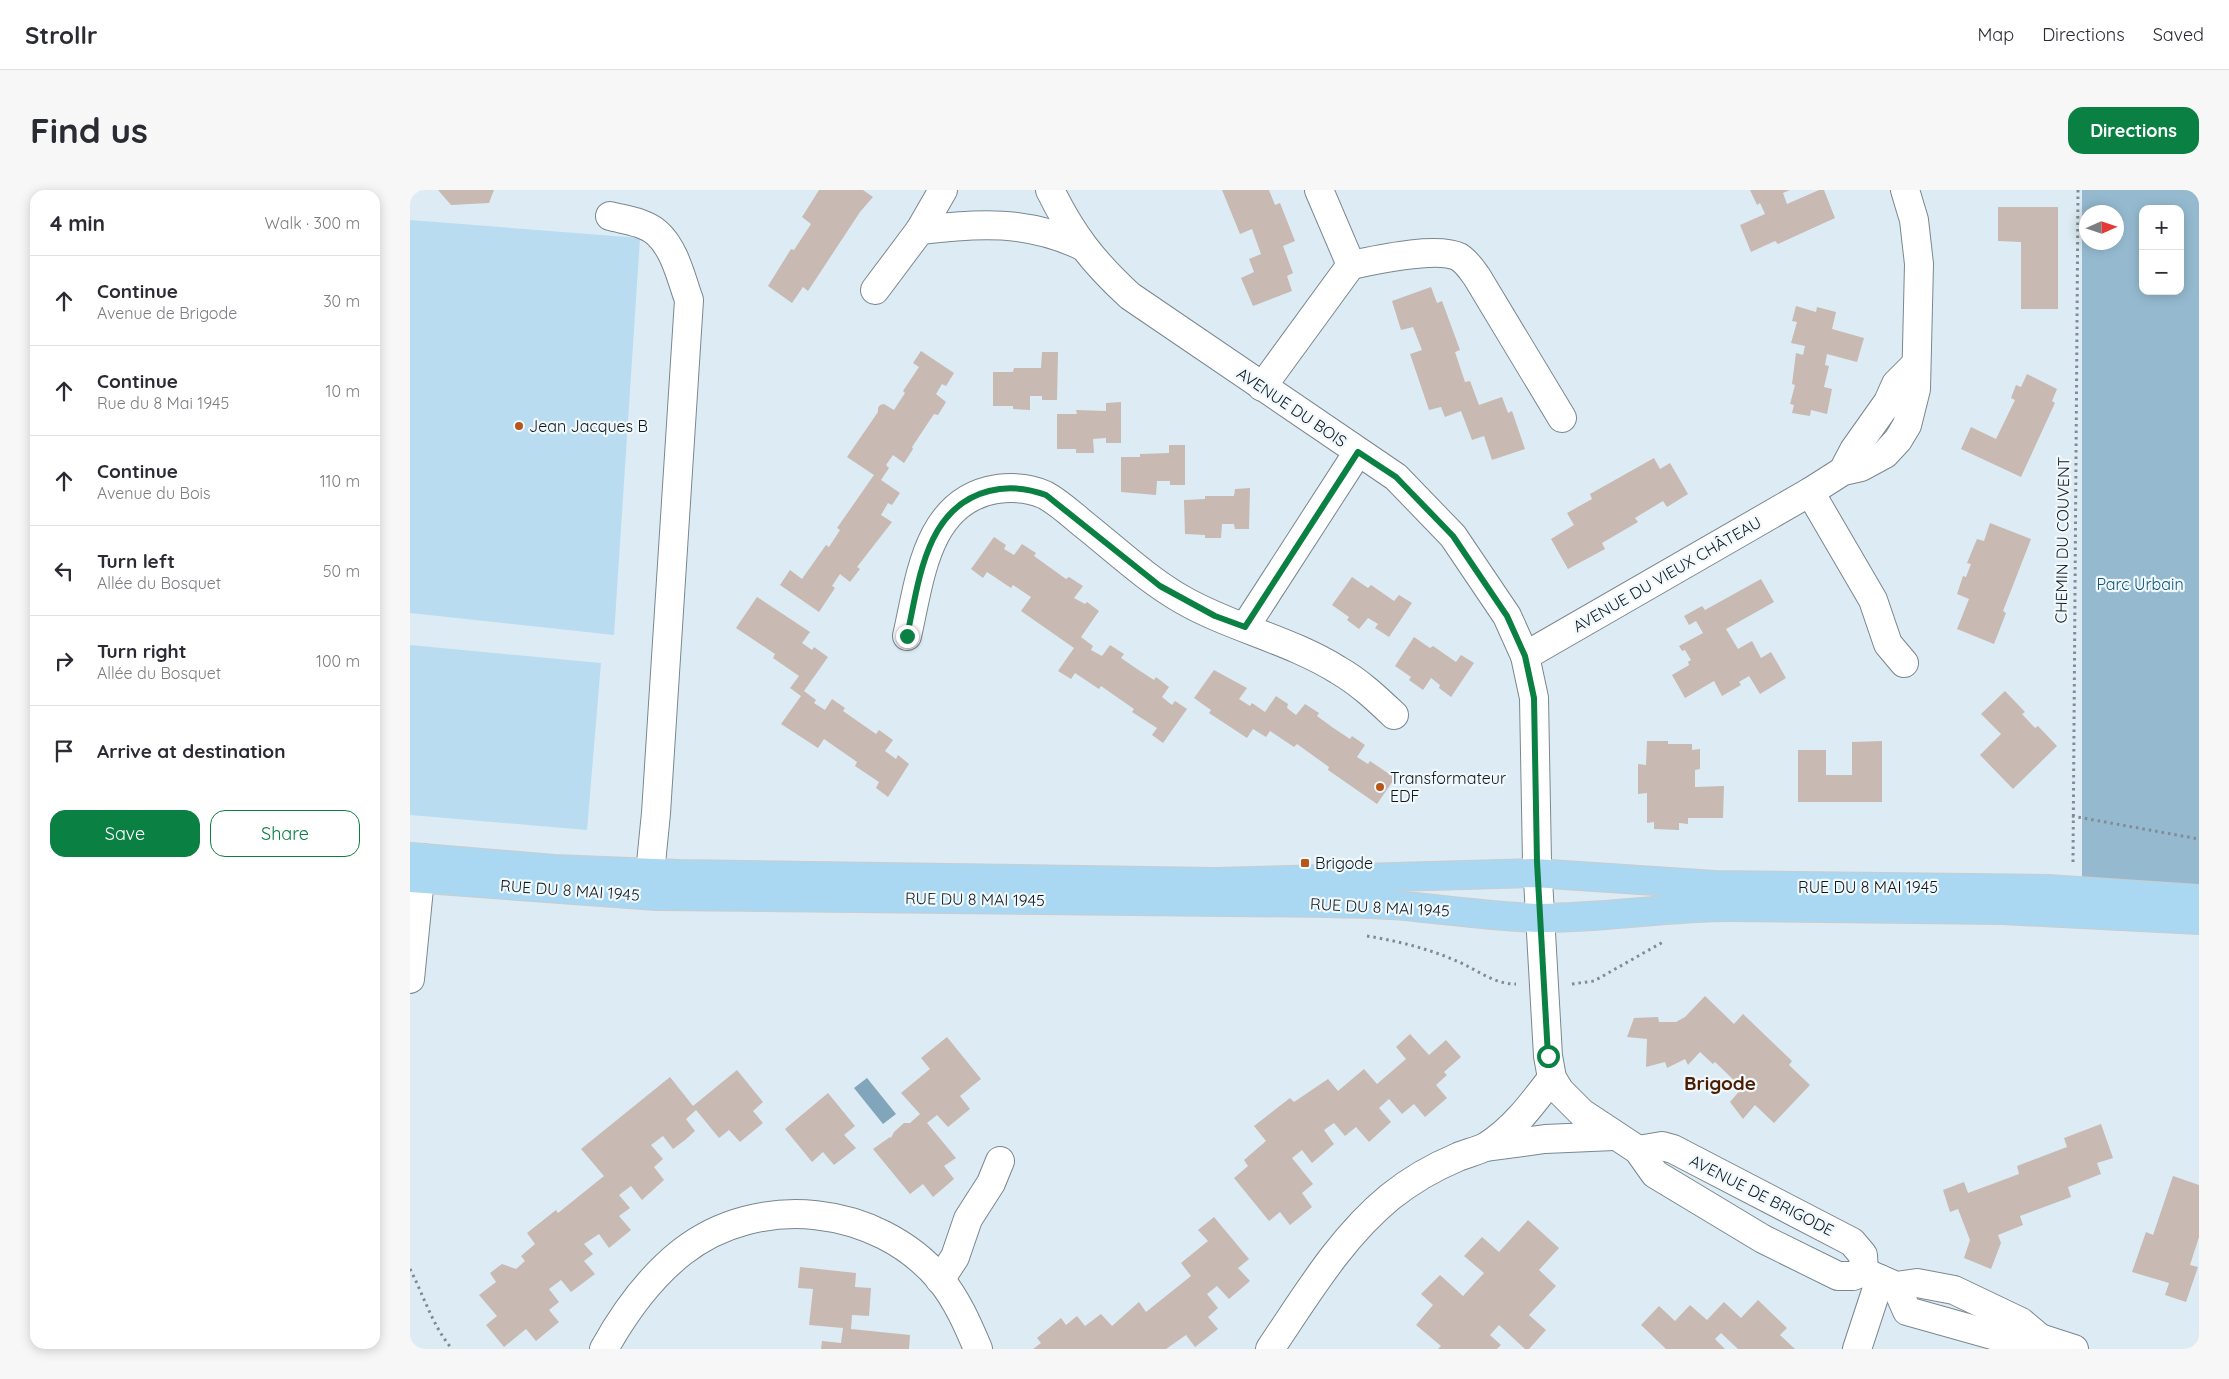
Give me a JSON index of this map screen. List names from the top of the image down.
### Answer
{
  "streets": {
    "main road": ["RUE DU 8 MAI 1945"],
    "street": ["AVENUE DU BOIS", "AVENUE DU VIEUX CHÂTEAU", "AVENUE DE BRIGODE"],
    "path": ["CHEMIN DU COUVENT"]
  },
  "crossings": [
    ["AVENUE DU BOIS", "AVENUE DU VIEUX CHÂTEAU"],
    ["AVENUE DU BOIS", "RUE DU 8 MAI 1945"],
    ["CHEMIN DU COUVENT", "RUE DU 8 MAI 1945"],
    ["RUE DU 8 MAI 1945", "AVENUE DE BRIGODE"]
  ],
  "districts": ["Brigode"],
  "parks": ["Parc Urbain"],
  "places": {
    "other": ["Jean Jacques B", "Transformateur EDF"],
    "transit": ["Brigode"]
  },
  "north": "right",
  "page": {
    "header": "Strollr",
    "nav": ["Map", "Directions", "Saved"],
    "buttons": [
      "Directions",
      ["Save", "Share"]
    ],
    "title": "Find us",
    "heading": ["4 min", "Walk · 300 m"],
    "map_buttons": ["+", "−"],
    "list": [
      ["Continue", "Avenue de Brigode", "30 m"],
      ["Continue", "Rue du 8 Mai 1945", "10 m"],
      ["Continue", "Avenue du Bois", "110 m"],
      ["Turn left", "Allée du Bosquet", "50 m"],
      ["Turn right", "Allée du Bosquet", "100 m"],
      "Arrive at destination"
    ]
  }
}
